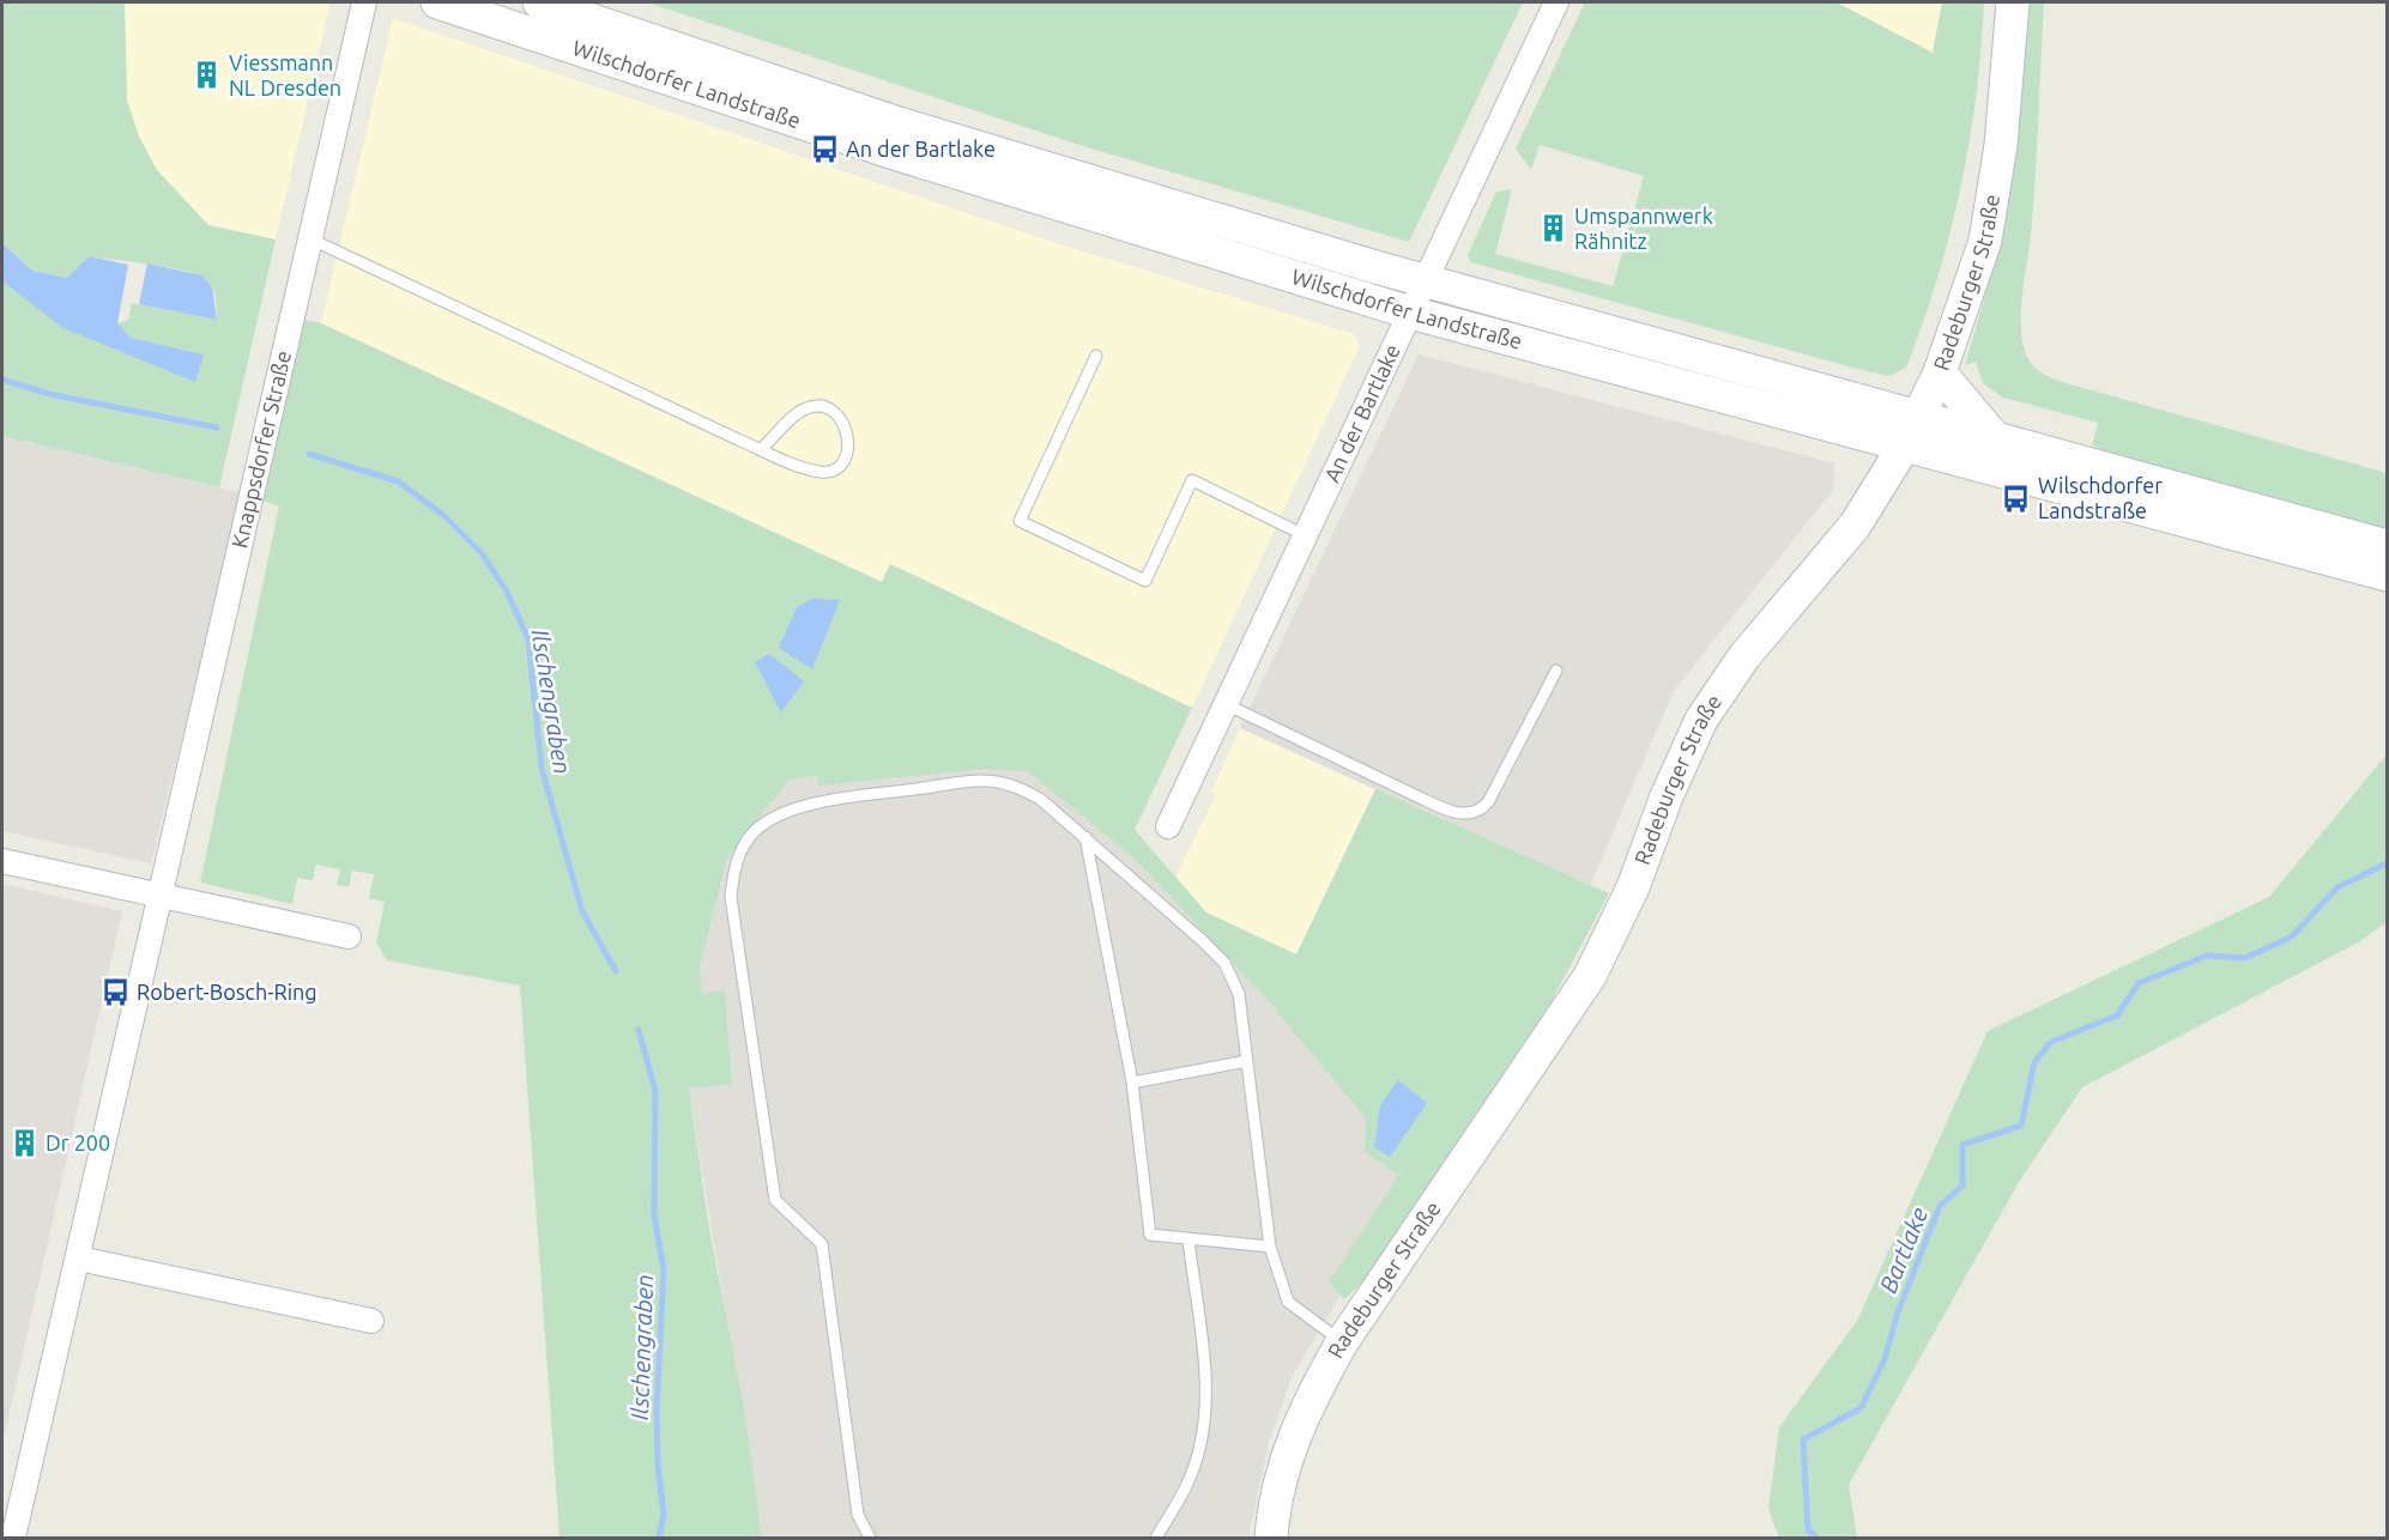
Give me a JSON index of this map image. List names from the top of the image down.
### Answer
{
  "streets": {
    "main road": ["Wilschdorfer Landstraße", "Radeburger Straße"],
    "street": ["An der Bartlake", "Knappsdorfer Straße"]
  },
  "crossings": [
    ["Wilschdorfer Landstraße", "Radeburger Straße"],
    ["Wilschdorfer Landstraße", "An der Bartlake"]
  ],
  "water": ["Ilschengraben", "Bartlake"],
  "places": {
    "building": ["Viessmann NL Dresden", "Umspannwerk Rähnitz", "Dr 200"],
    "bus stop": ["An der Bartlake", "Wilschdorfer Landstraße", "Robert-Bosch-Ring"]
  }
}
